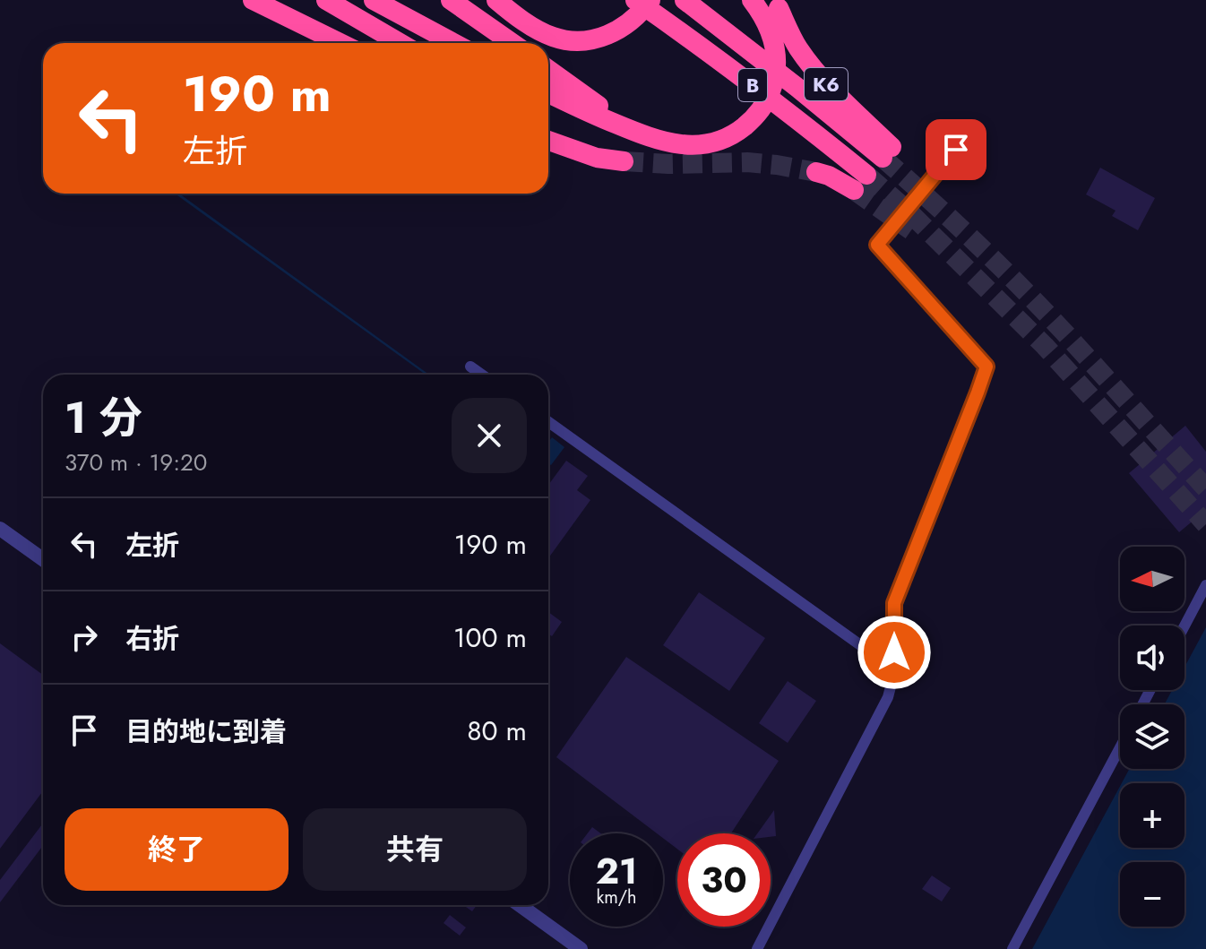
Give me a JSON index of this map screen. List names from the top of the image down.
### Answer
{
  "streets": {
    "highway": ["K6", "B"]
  },
  "crossings": [
    ["K6", "B"]
  ],
  "north": "left",
  "page": {
    "turn": ["190 m", "左折"],
    "heading": ["1 分", "370 m · 19:20"],
    "list": [
      {
        "name": "左折",
        "value": "190 m"
      },
      {
        "name": "右折",
        "value": "100 m"
      },
      {
        "name": "目的地に到着",
        "value": "80 m"
      }
    ],
    "map_buttons": ["+", "−"],
    "buttons": ["終了", "共有"],
    "speed": "21 km/h",
    "limit": "30"
  }
}
